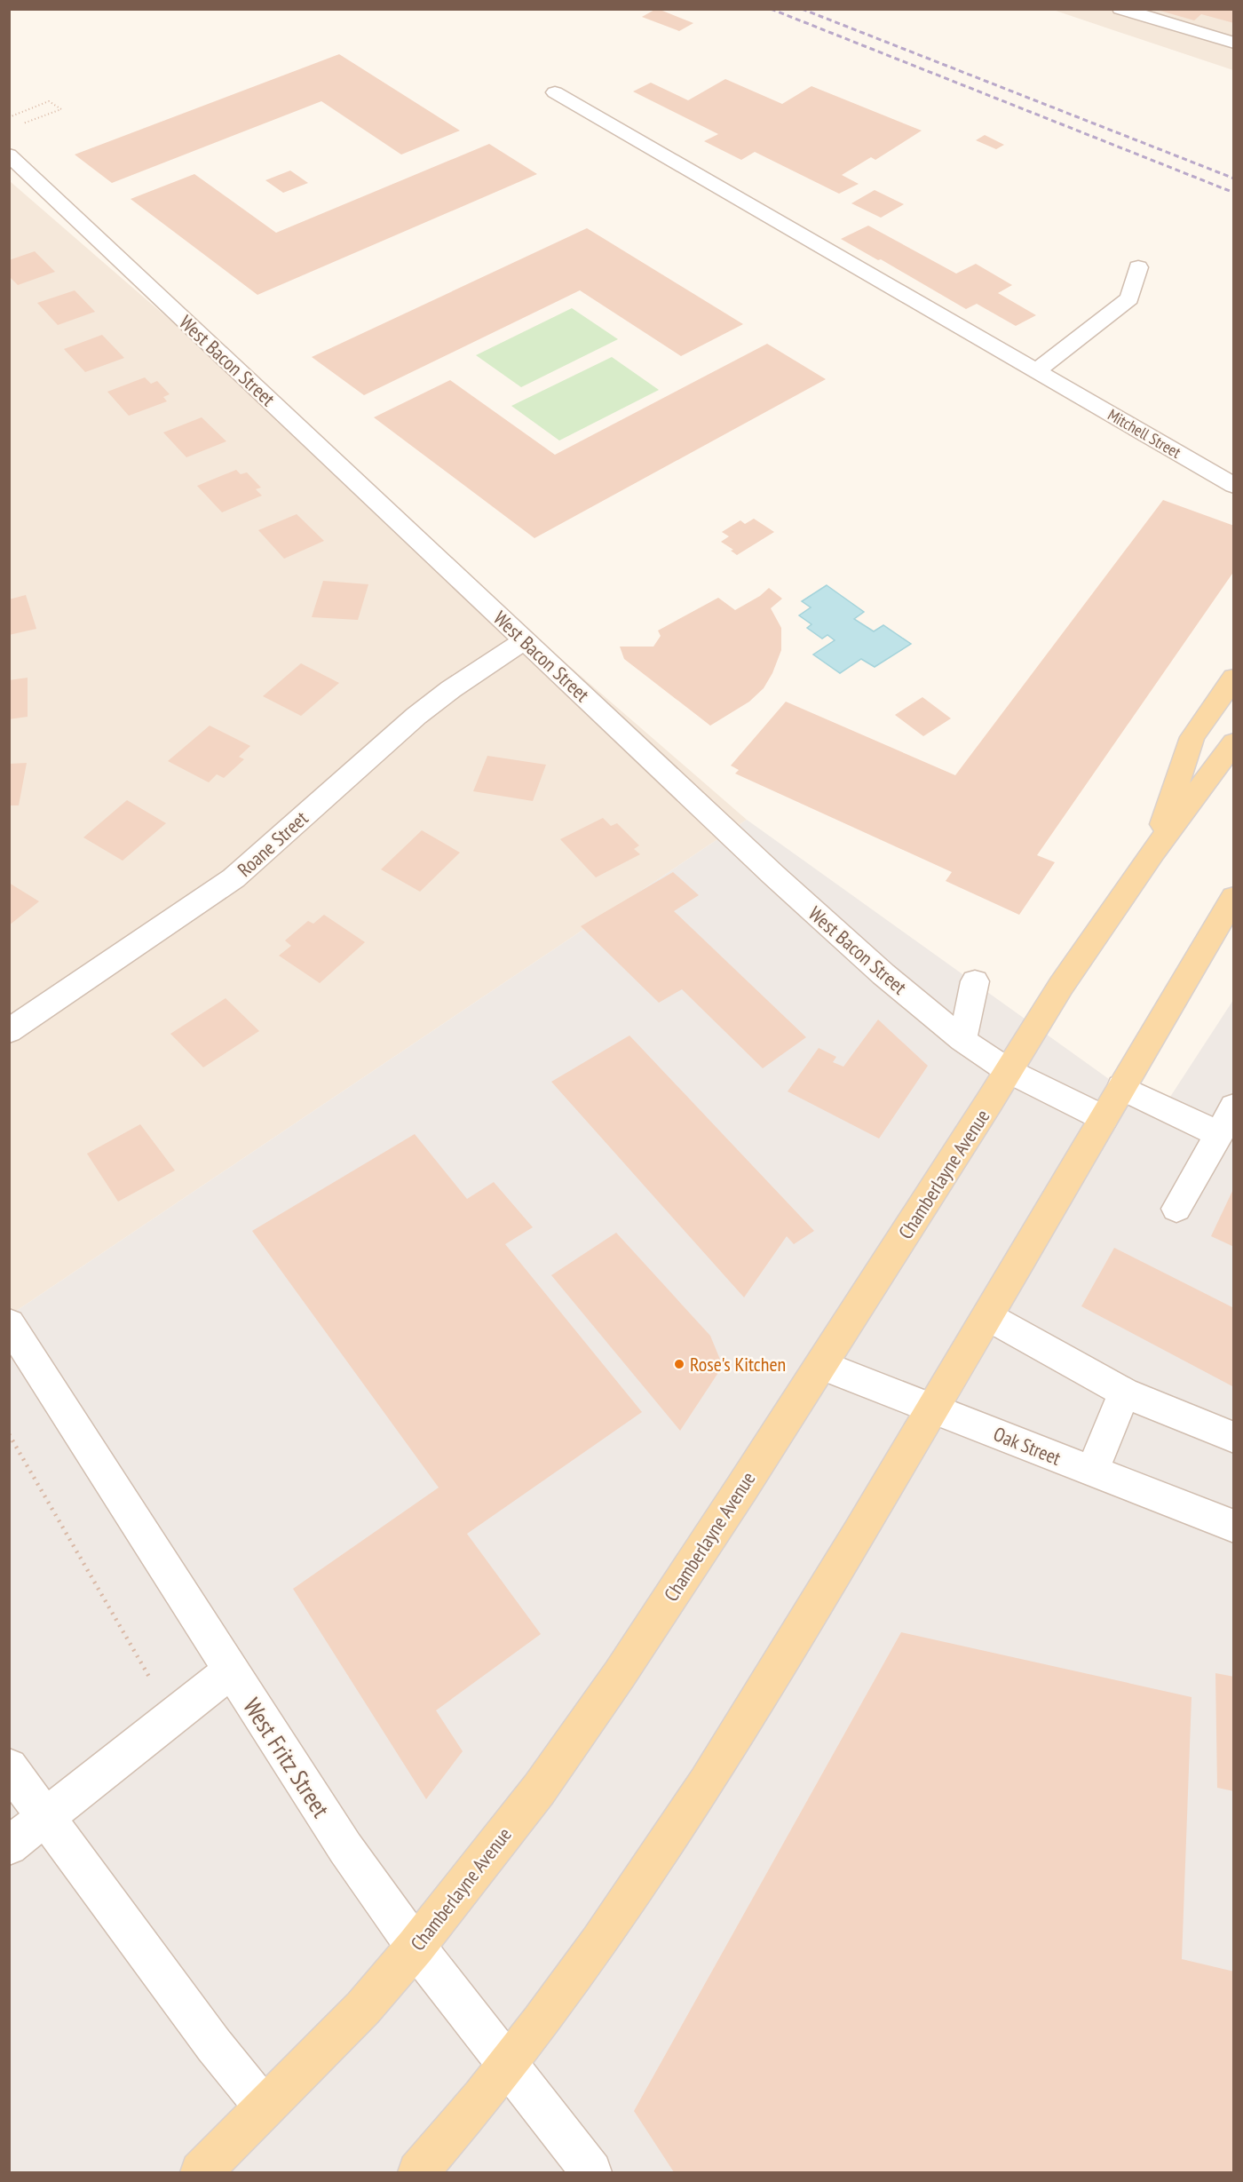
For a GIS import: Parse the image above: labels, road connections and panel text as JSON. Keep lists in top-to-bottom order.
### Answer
{
  "streets": {
    "main road": ["Chamberlayne Avenue"],
    "street": [
      "West Bacon Street",
      "Mitchell Street",
      "Roane Street",
      "Oak Street",
      "West Fritz Street"
    ]
  },
  "crossings": [
    ["West Bacon Street", "Roane Street"],
    ["West Bacon Street", "Chamberlayne Avenue"],
    ["Chamberlayne Avenue", "Oak Street"],
    ["Chamberlayne Avenue", "West Fritz Street"]
  ],
  "places": ["Rose's Kitchen"]
}
